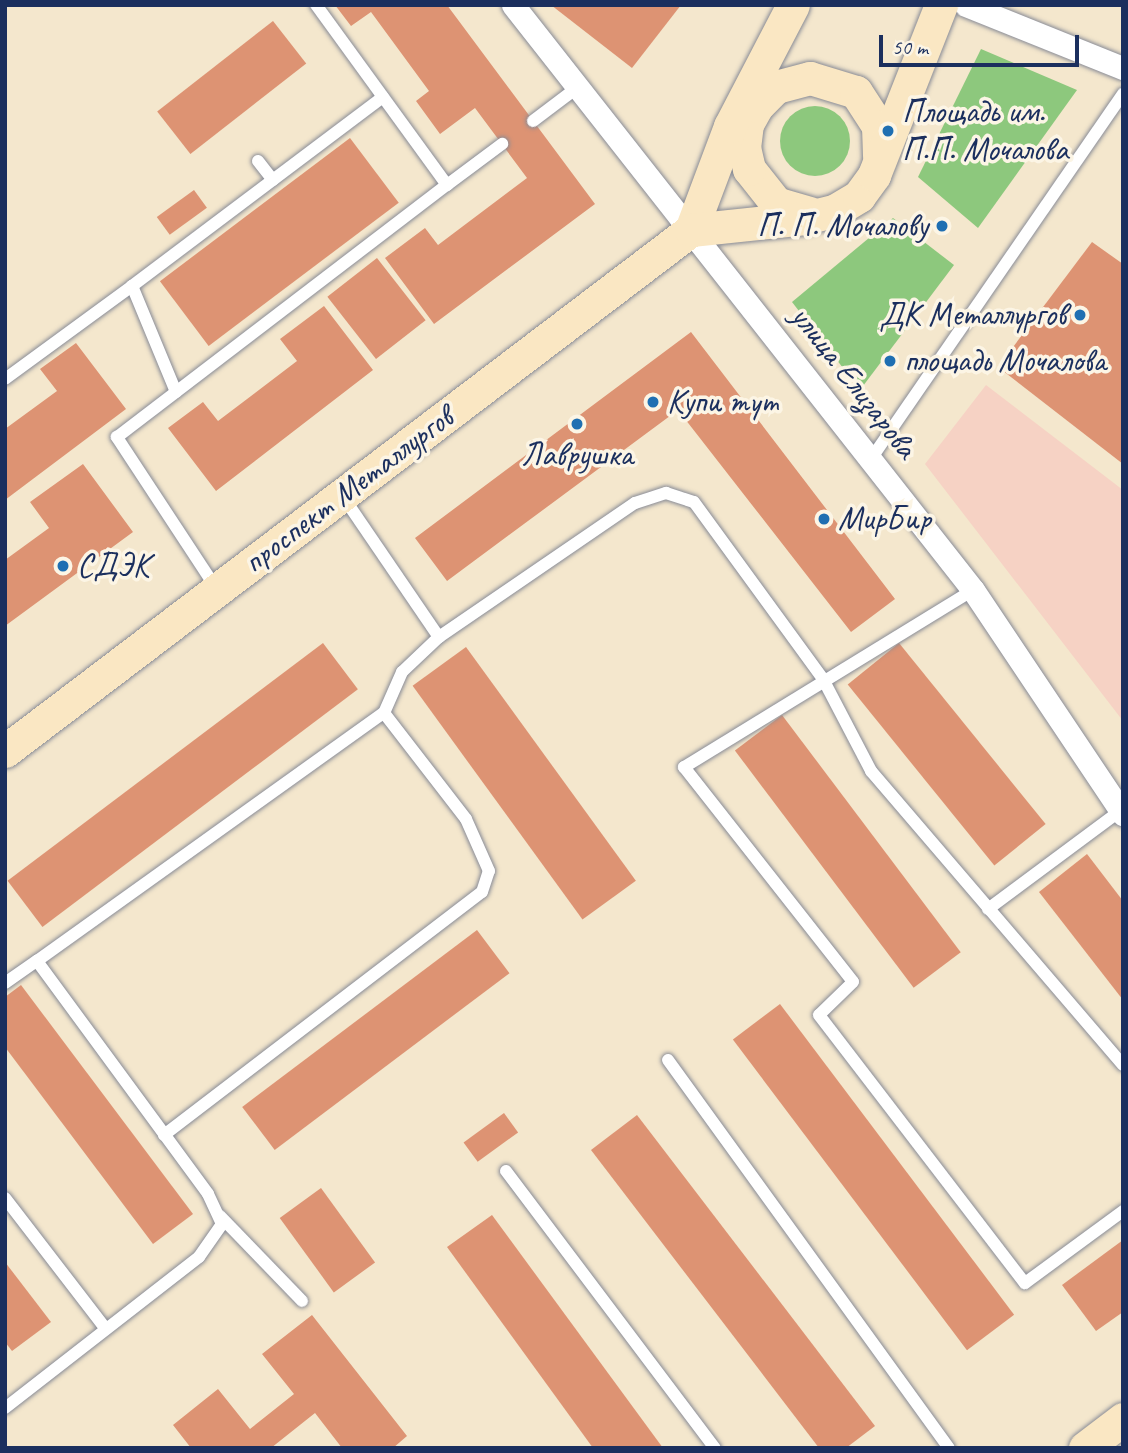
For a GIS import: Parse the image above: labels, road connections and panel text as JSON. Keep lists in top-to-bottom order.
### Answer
{
  "streets": {
    "street": ["улица Елизарова", "проспект Металлургов"]
  },
  "crossings": [
    ["улица Елизарова", "проспект Металлургов"]
  ],
  "places": [
    "Площадь им. П.П. Мочалова",
    "П. П. Мочалову",
    "ДК Металлургов",
    "площадь Мочалова",
    "Купи тут",
    "Лаврушка",
    "МирБир",
    "СДЭК"
  ],
  "scale_bar": "50 m"
}
